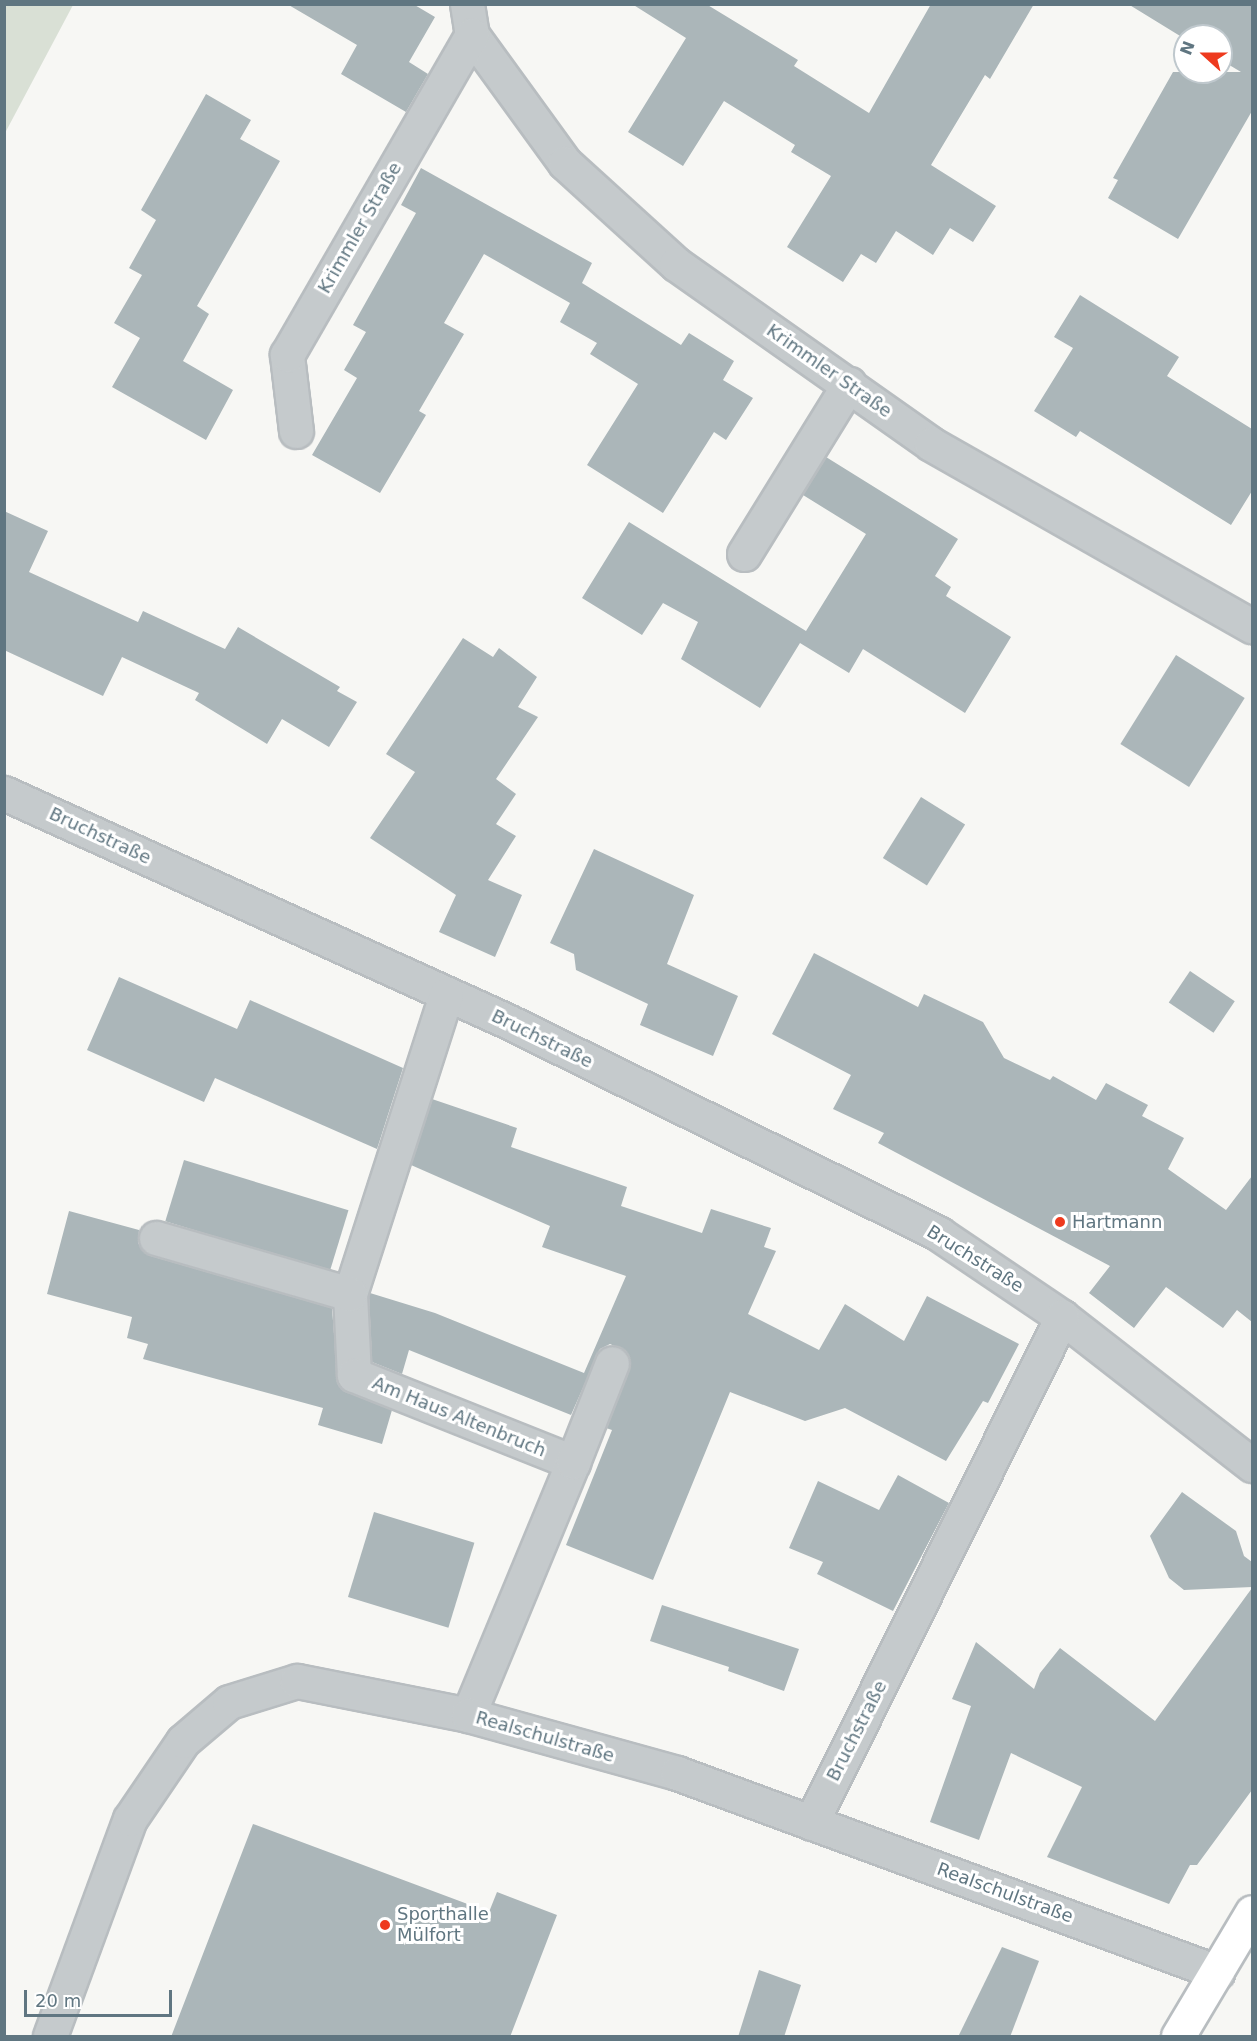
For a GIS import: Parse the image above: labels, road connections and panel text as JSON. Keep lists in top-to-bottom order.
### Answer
{
  "streets": {
    "street": [
      "Krimmler Straße",
      "Bruchstraße",
      "Am Haus Altenbruch",
      "Realschulstraße"
    ]
  },
  "crossings": [
    ["Bruchstraße", "Am Haus Altenbruch"],
    ["Bruchstraße", "Realschulstraße"]
  ],
  "places": ["Hartmann", "Sporthalle Mülfort"],
  "scale_bar": "20 m",
  "north": "left"
}
